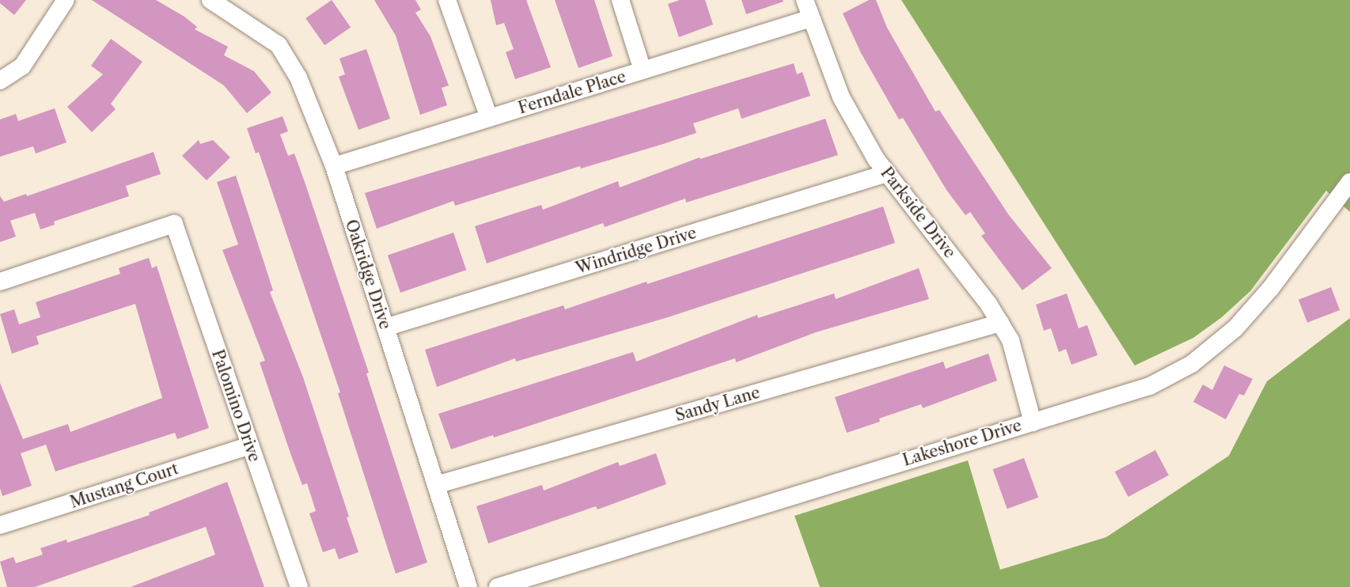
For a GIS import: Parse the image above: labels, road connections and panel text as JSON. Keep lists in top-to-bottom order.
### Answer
{
  "streets": {
    "street": [
      "Ferndale Place",
      "Parkside Drive",
      "Windridge Drive",
      "Oakridge Drive",
      "Sandy Lane",
      "Palomino Drive",
      "Lakeshore Drive",
      "Mustang Court"
    ]
  },
  "crossings": [
    ["Ferndale Place", "Parkside Drive"],
    ["Ferndale Place", "Oakridge Drive"],
    ["Parkside Drive", "Windridge Drive"],
    ["Parkside Drive", "Sandy Lane"],
    ["Parkside Drive", "Lakeshore Drive"],
    ["Windridge Drive", "Oakridge Drive"],
    ["Oakridge Drive", "Sandy Lane"],
    ["Palomino Drive", "Mustang Court"]
  ]
}
